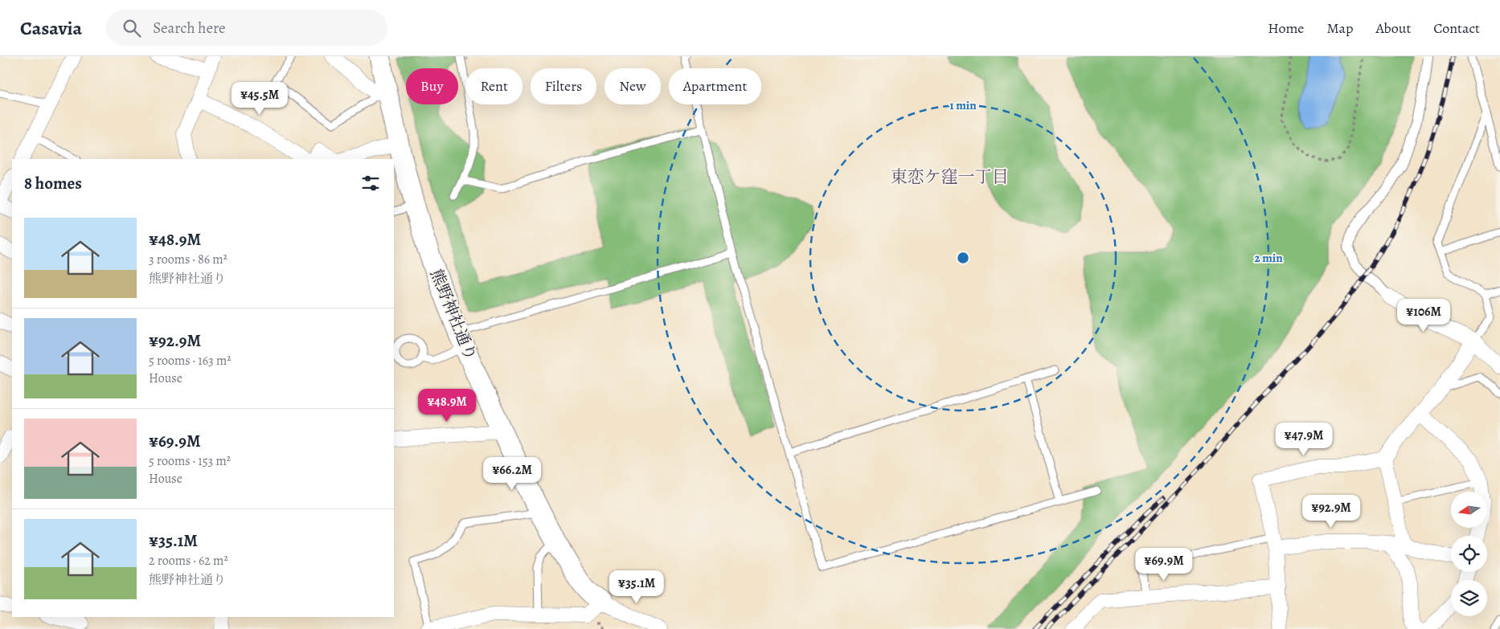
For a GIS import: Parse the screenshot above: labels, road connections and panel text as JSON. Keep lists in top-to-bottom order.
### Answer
{
  "streets": {
    "main road": ["熊野神社通り"]
  },
  "districts": ["東恋ケ窪一丁目"],
  "north": "left",
  "page": {
    "header": "Casavia",
    "search": "Search here",
    "nav": [
      "Home",
      "Map",
      "About",
      "Contact"
    ],
    "chip": [
      "Buy",
      "Rent",
      "Filters",
      "New",
      "Apartment"
    ],
    "price": [
      "¥45.5M",
      "¥106M",
      "¥48.9M",
      "¥47.9M",
      "¥66.2M",
      "¥92.9M",
      "¥69.9M",
      "¥35.1M"
    ],
    "heading": "8 homes",
    "list": [
      {
        "name": "¥48.9M",
        "note": "3 rooms · 86 m² · 熊野神社通り"
      },
      {
        "name": "¥92.9M",
        "note": "5 rooms · 163 m² · House"
      },
      {
        "name": "¥69.9M",
        "note": "5 rooms · 153 m² · House"
      },
      {
        "name": "¥35.1M",
        "note": "2 rooms · 62 m² · 熊野神社通り"
      }
    ]
  },
  "rings": ["1 min", "2 min"]
}
